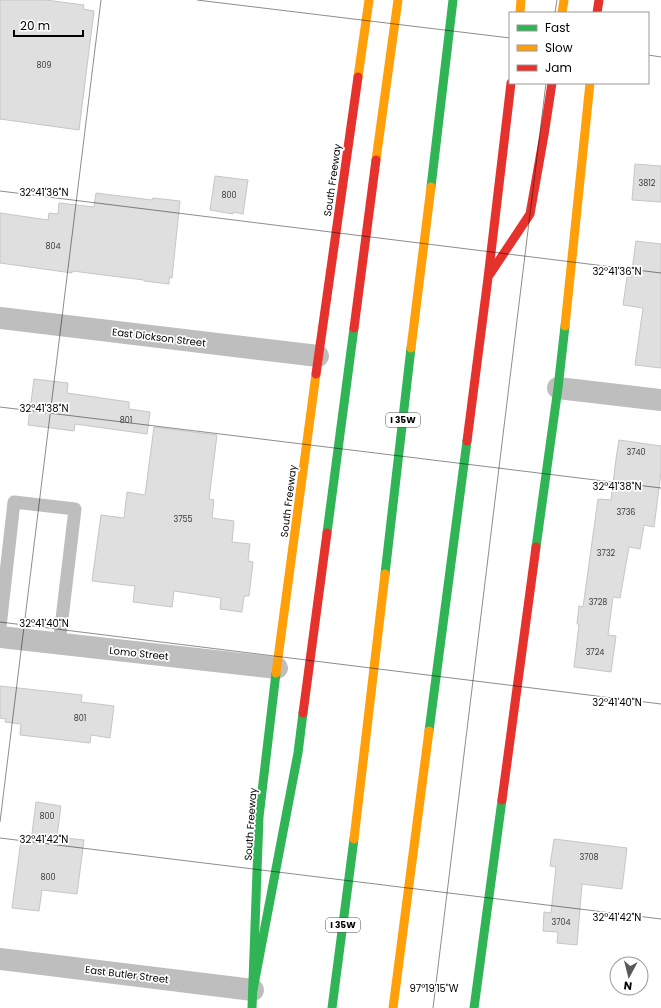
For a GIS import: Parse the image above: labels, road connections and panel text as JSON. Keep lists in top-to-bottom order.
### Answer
{
  "streets": {
    "main road": ["South Freeway", "I 35W"],
    "street": ["East Dickson Street", "Lomo Street", "East Butler Street"]
  },
  "crossings": [
    ["South Freeway", "East Dickson Street"],
    ["South Freeway", "Lomo Street"],
    ["South Freeway", "East Butler Street"]
  ],
  "house_numbers": [
    "809",
    "3812",
    "800",
    "804",
    "801",
    "3740",
    "3736",
    "3755",
    "3732",
    "3728",
    "3724",
    "801",
    "800",
    "3708",
    "800",
    "3704"
  ],
  "legend": ["Fast", "Slow", "Jam"],
  "scale_bar": "20 m",
  "north": "bottom",
  "coordinates": [
    "32°41'36\"N",
    "32°41'38\"N",
    "32°41'40\"N",
    "32°41'42\"N",
    "97°19'15\"W"
  ]
}
